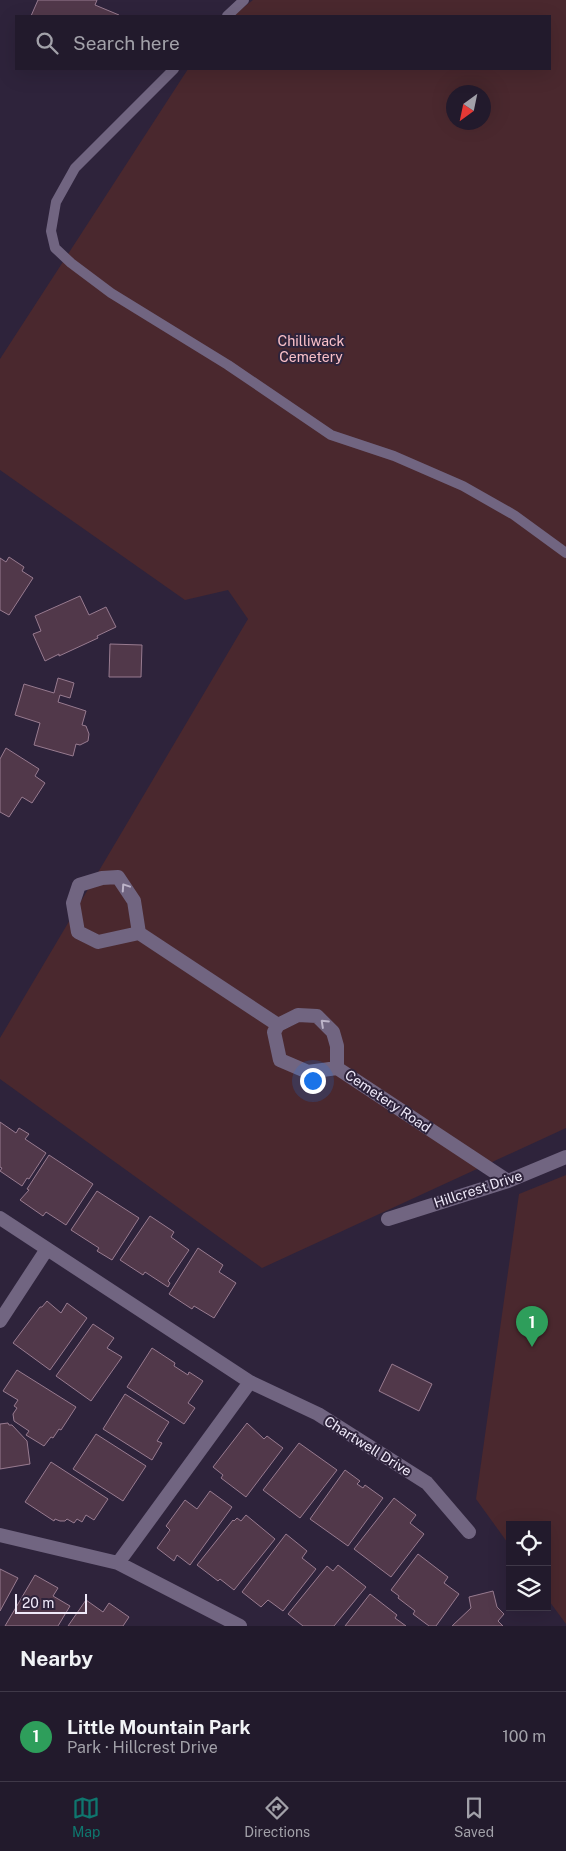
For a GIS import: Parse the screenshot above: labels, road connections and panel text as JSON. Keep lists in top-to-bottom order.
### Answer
{
  "streets": {
    "street": ["Cemetery Road", "Hillcrest Drive", "Chartwell Drive"]
  },
  "crossings": [
    ["Cemetery Road", "Hillcrest Drive"]
  ],
  "parks": ["Chilliwack Cemetery"],
  "scale_bar": "20 m",
  "north": "bottom left",
  "page": {
    "search": "Search here",
    "pins": "1",
    "scale": "20 m",
    "heading": "Nearby",
    "list": [
      {
        "mark": "1",
        "name": "Little Mountain Park",
        "note": "Park · Hillcrest Drive",
        "value": "100 m"
      }
    ],
    "nav": ["Map", "Directions", "Saved"]
  }
}
